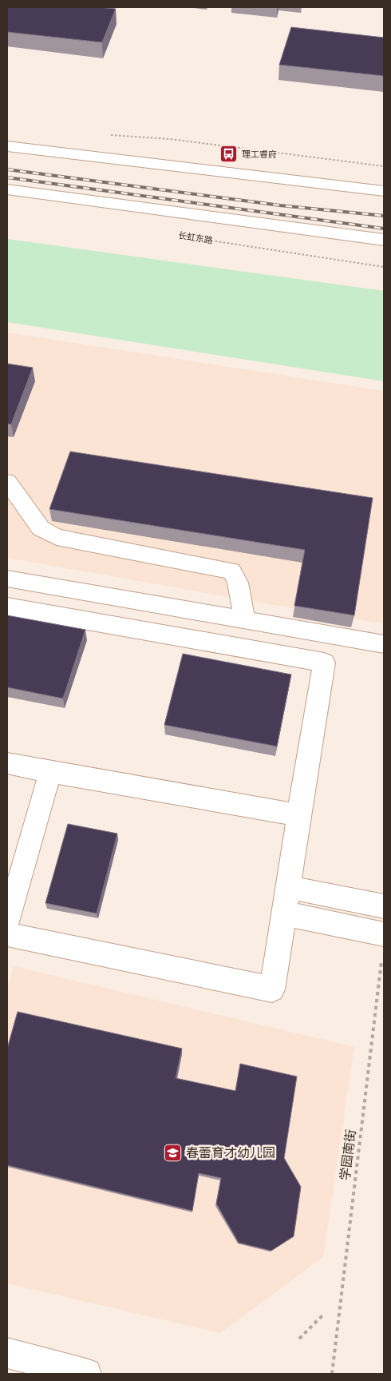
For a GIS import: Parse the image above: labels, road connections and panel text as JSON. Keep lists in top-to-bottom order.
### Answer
{
  "streets": {
    "path": ["长虹东路", "学园南街"]
  },
  "places": {
    "bus stop": ["理工睿府"],
    "school or university": ["春蕾育才幼儿园"]
  }
}
